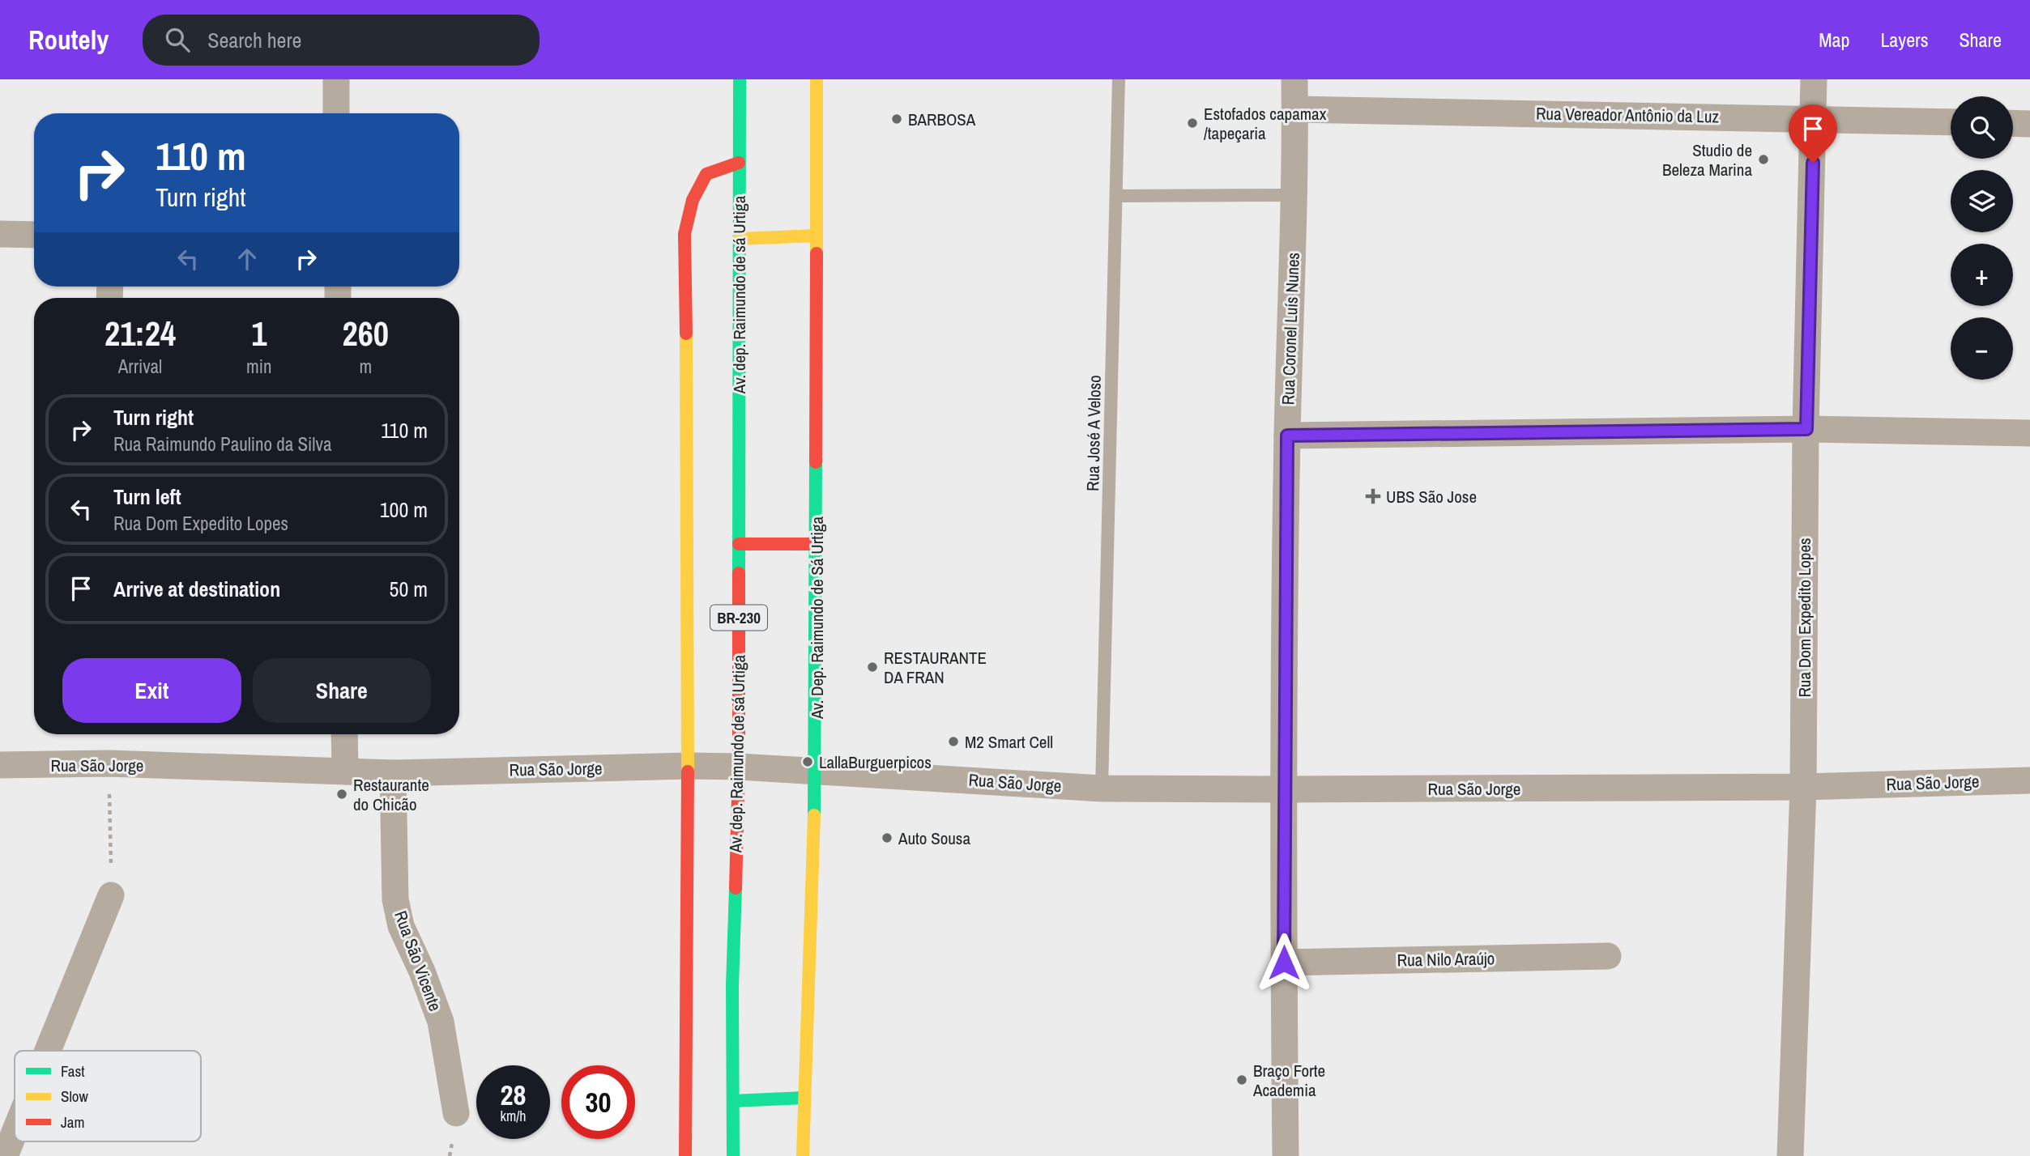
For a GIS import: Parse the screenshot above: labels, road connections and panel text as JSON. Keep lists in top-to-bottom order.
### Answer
{
  "streets": {
    "main road": ["Av. dep. Raimundo de sá Urtiga", "BR-230", "Av. Dep. Raimundo de Sá Urtiga"],
    "street": [
      "Rua Vereador Antônio da Luz",
      "Rua Coronel Luís Nunes",
      "Rua Dom Expedito Lopes",
      "Rua São Jorge",
      "Rua Nilo Araújo",
      "Rua São Vicente"
    ],
    "lane": ["Rua José A Veloso"]
  },
  "crossings": [
    ["Rua Vereador Antônio da Luz", "Rua Coronel Luís Nunes"],
    ["Rua Vereador Antônio da Luz", "Rua Dom Expedito Lopes"],
    ["Av. dep. Raimundo de sá Urtiga", "Rua São Jorge"],
    ["Rua Coronel Luís Nunes", "Rua São Jorge"],
    ["Rua Coronel Luís Nunes", "Rua Nilo Araújo"],
    ["Rua José A Veloso", "Rua São Jorge"],
    ["Av. Dep. Raimundo de Sá Urtiga", "Rua São Jorge"],
    ["Rua Dom Expedito Lopes", "Rua São Jorge"],
    ["Rua São Jorge", "Rua São Vicente"]
  ],
  "places": {
    "other": [
      "BARBOSA",
      "Estofados capamax /tapeçaria",
      "Studio de Beleza Marina",
      "RESTAURANTE DA FRAN",
      "M2 Smart Cell",
      "LallaBurguerpicos",
      "Restaurante do Chicão",
      "Auto Sousa",
      "Braço Forte Academia"
    ],
    "health": ["UBS São Jose"]
  },
  "legend": ["Fast", "Slow", "Jam"],
  "page": {
    "header": "Routely",
    "search": "Search here",
    "nav": ["Map", "Layers", "Share"],
    "map_buttons": ["+", "−"],
    "turn": ["110 m", "Turn right"],
    "eta": [
      "21:24",
      "Arrival",
      "1",
      "min",
      "260",
      "m"
    ],
    "list": [
      {
        "name": "Turn right",
        "note": "Rua Raimundo Paulino da Silva",
        "value": "110 m"
      },
      {
        "name": "Turn left",
        "note": "Rua Dom Expedito Lopes",
        "value": "100 m"
      },
      {
        "name": "Arrive at destination",
        "value": "50 m"
      }
    ],
    "buttons": ["Exit", "Share"],
    "speed": "28 km/h",
    "limit": "30"
  }
}
